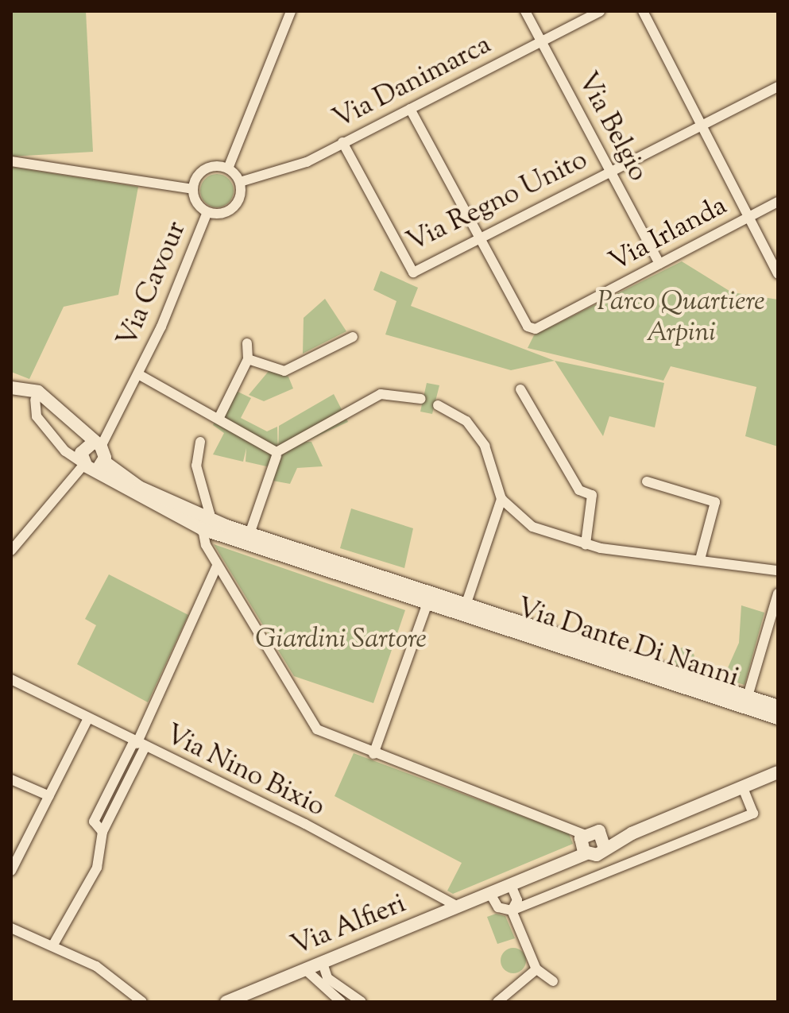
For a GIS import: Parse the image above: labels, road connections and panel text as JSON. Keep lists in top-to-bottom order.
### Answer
{
  "streets": {
    "street": [
      "Via Danimarca",
      "Via Belgio",
      "Via Regno Unito",
      "Via Irlanda",
      "Via Cavour",
      "Via Dante Di Nanni",
      "Via Nino Bixio",
      "Via Alfieri"
    ]
  },
  "crossings": [
    ["Via Danimarca", "Via Belgio"],
    ["Via Danimarca", "Via Regno Unito"],
    ["Via Danimarca", "Via Irlanda"],
    ["Via Danimarca", "Via Cavour"],
    ["Via Belgio", "Via Regno Unito"],
    ["Via Belgio", "Via Irlanda"],
    ["Via Regno Unito", "Via Irlanda"],
    ["Via Nino Bixio", "Via Alfieri"]
  ],
  "parks": ["Parco Quartiere Arpini", "Giardini Sartore"]
}
